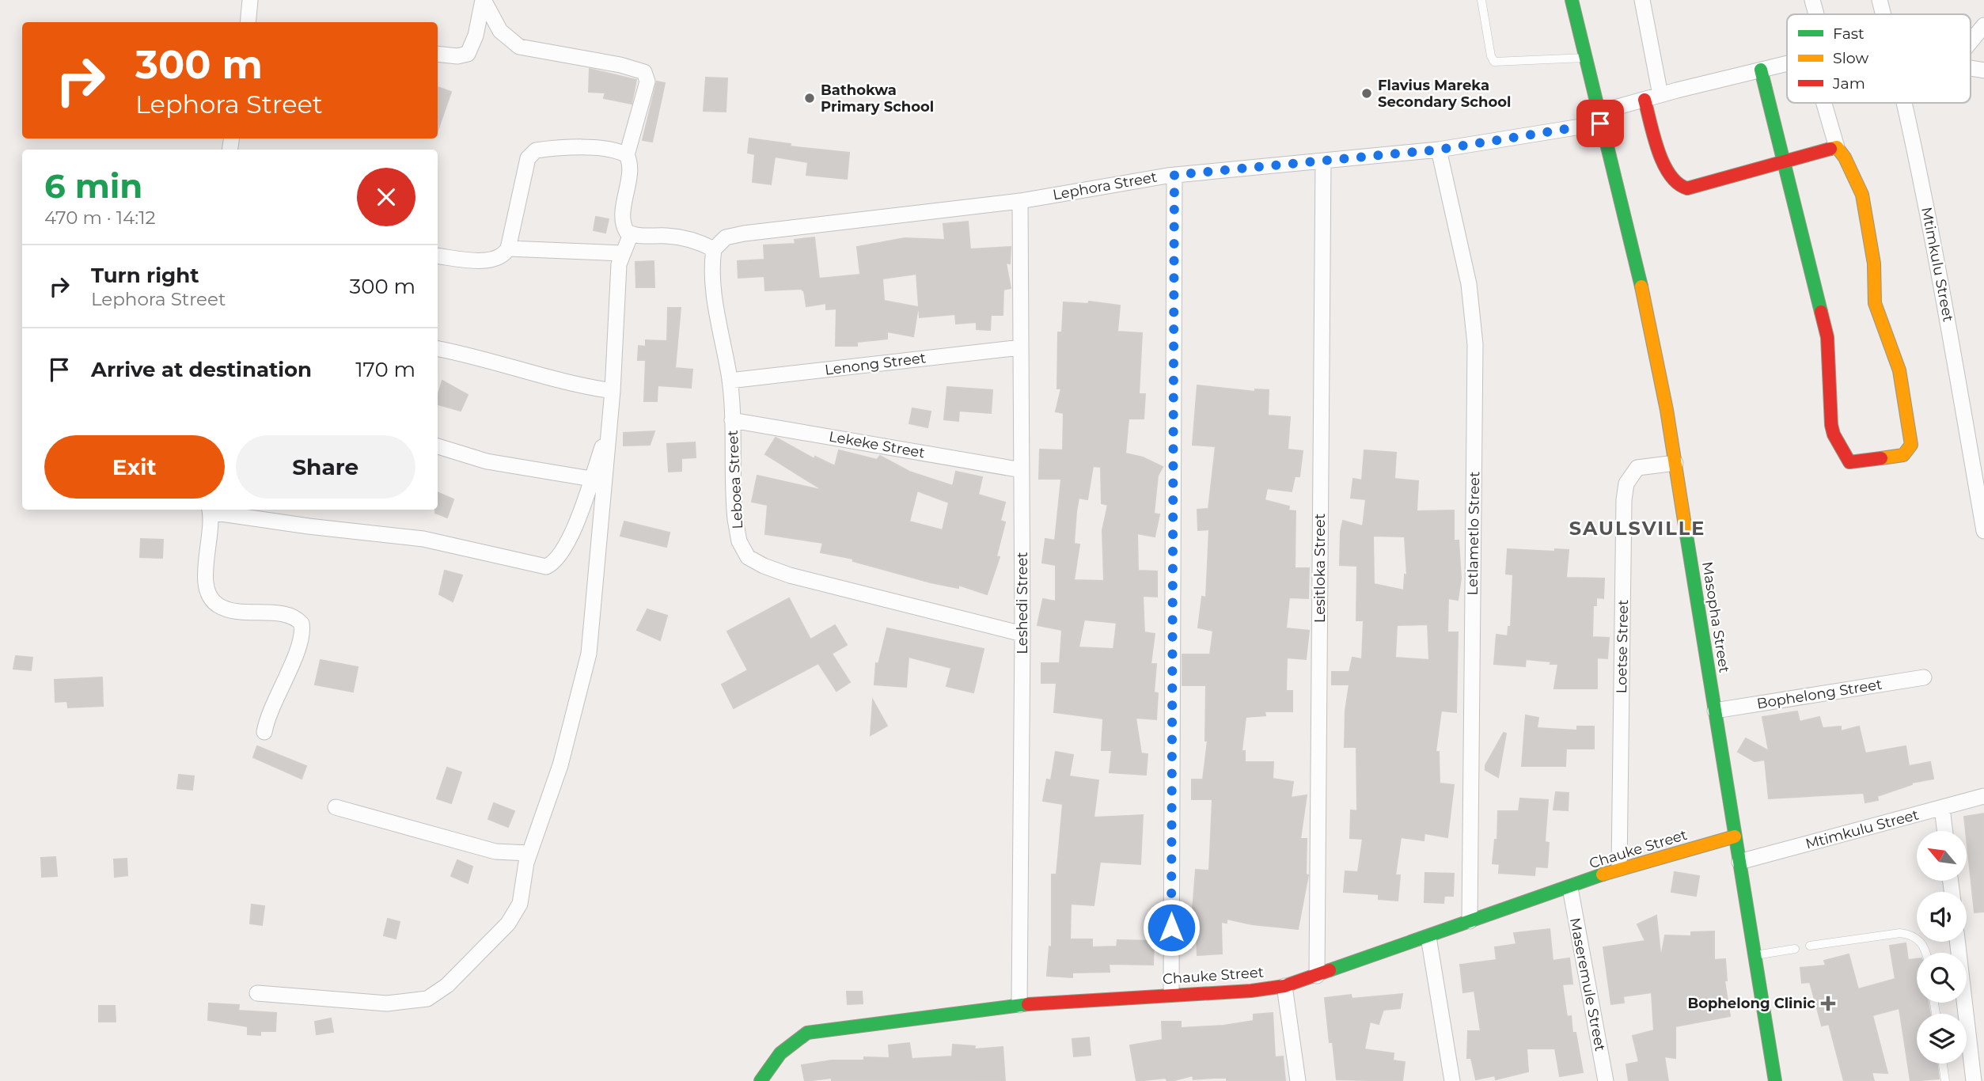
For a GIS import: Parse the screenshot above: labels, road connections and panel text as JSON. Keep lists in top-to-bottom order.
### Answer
{
  "streets": {
    "street": [
      "Lephora Street",
      "Mtimkulu Street",
      "Lenong Street",
      "Lekeke Street",
      "Leboea Street",
      "Letlametlo Street",
      "Lesitloka Street",
      "Leshedi Street",
      "Masopha Street",
      "Loetse Street",
      "Bophelong Street",
      "Chauke Street",
      "Maseremule Street"
    ]
  },
  "crossings": [
    ["Lephora Street", "Leboea Street"],
    ["Lephora Street", "Letlametlo Street"],
    ["Lephora Street", "Lesitloka Street"],
    ["Lephora Street", "Leshedi Street"],
    ["Lephora Street", "Masopha Street"],
    ["Mtimkulu Street", "Masopha Street"],
    ["Lenong Street", "Leboea Street"],
    ["Lenong Street", "Leshedi Street"],
    ["Lekeke Street", "Leboea Street"],
    ["Lekeke Street", "Leshedi Street"],
    ["Leboea Street", "Leshedi Street"],
    ["Letlametlo Street", "Chauke Street"],
    ["Lesitloka Street", "Chauke Street"],
    ["Leshedi Street", "Chauke Street"],
    ["Masopha Street", "Loetse Street"],
    ["Masopha Street", "Bophelong Street"],
    ["Masopha Street", "Chauke Street"],
    ["Loetse Street", "Chauke Street"],
    ["Chauke Street", "Maseremule Street"]
  ],
  "districts": ["SAULSVILLE"],
  "places": {
    "other": ["Flavius Mareka Secondary School", "Bathokwa Primary School"],
    "health": ["Bophelong Clinic"]
  },
  "legend": ["Fast", "Slow", "Jam"],
  "north": "top left",
  "page": {
    "turn": ["300 m", "Lephora Street"],
    "heading": ["6 min", "470 m · 14:12"],
    "list": [
      {
        "name": "Turn right",
        "note": "Lephora Street",
        "value": "300 m"
      },
      {
        "name": "Arrive at destination",
        "value": "170 m"
      }
    ],
    "buttons": ["Exit", "Share"]
  }
}
